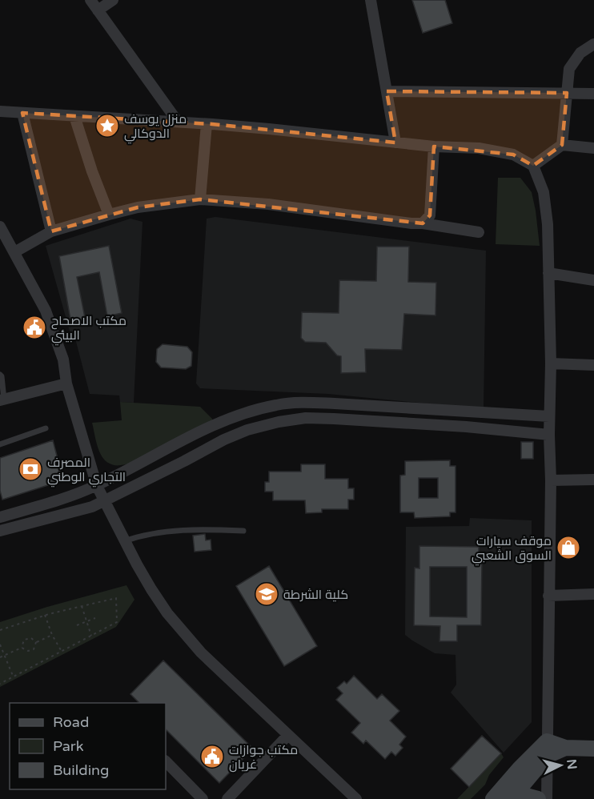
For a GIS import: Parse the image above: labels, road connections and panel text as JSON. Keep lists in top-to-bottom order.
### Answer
{
  "places": {
    "place": ["منزل يوسف الدوكالي"],
    "public building": ["مكتب الاصحاح البيئي", "مكتب جوازات غريان"],
    "bank": ["المصرف التجاري الوطني"],
    "shop": ["موقف سيارات السوق الشعبي"],
    "school or university": ["كلية الشرطة"]
  },
  "legend": ["Road", "Park", "Building"],
  "north": "right"
}
